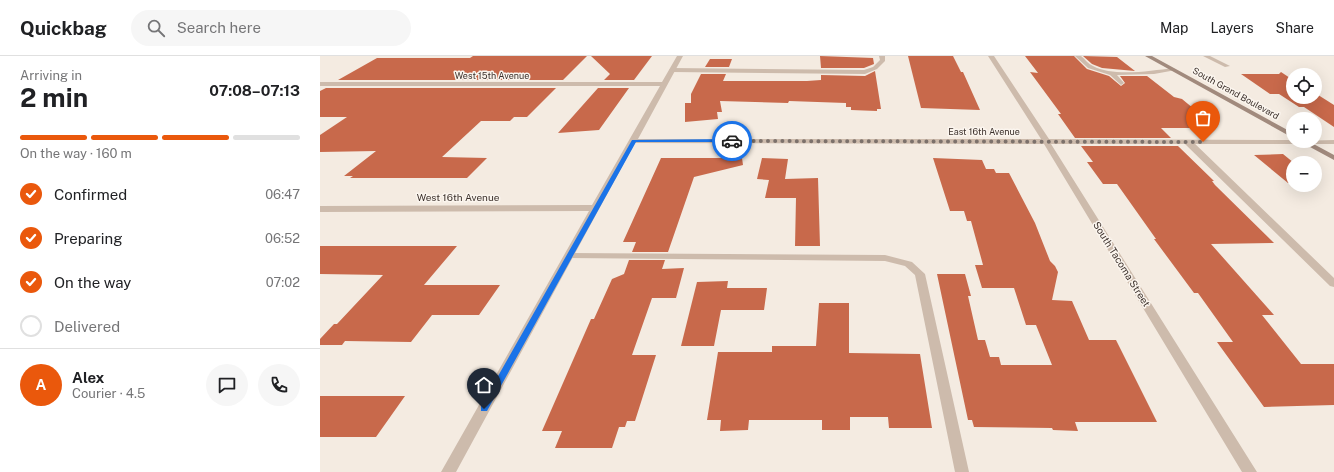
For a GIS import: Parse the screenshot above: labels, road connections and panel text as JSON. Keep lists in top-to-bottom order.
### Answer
{
  "streets": {
    "main road": ["South Grand Boulevard"],
    "street": [
      "West 15th Avenue",
      "East 16th Avenue",
      "West 16th Avenue",
      "South Tacoma Street"
    ]
  },
  "crossings": [
    ["East 16th Avenue", "South Tacoma Street"]
  ],
  "page": {
    "header": "Quickbag",
    "search": "Search here",
    "nav": ["Map", "Layers", "Share"],
    "heading": ["2 min", "Arriving in", "07:08–07:13"],
    "panel": ["Alex", "Courier · 4.5"],
    "map_buttons": ["+", "−"],
    "bar": "On the way · 160 m",
    "list": [
      ["Confirmed", "06:47"],
      ["Preparing", "06:52"],
      ["On the way", "07:02"],
      "Delivered"
    ],
    "round": "A"
  }
}
